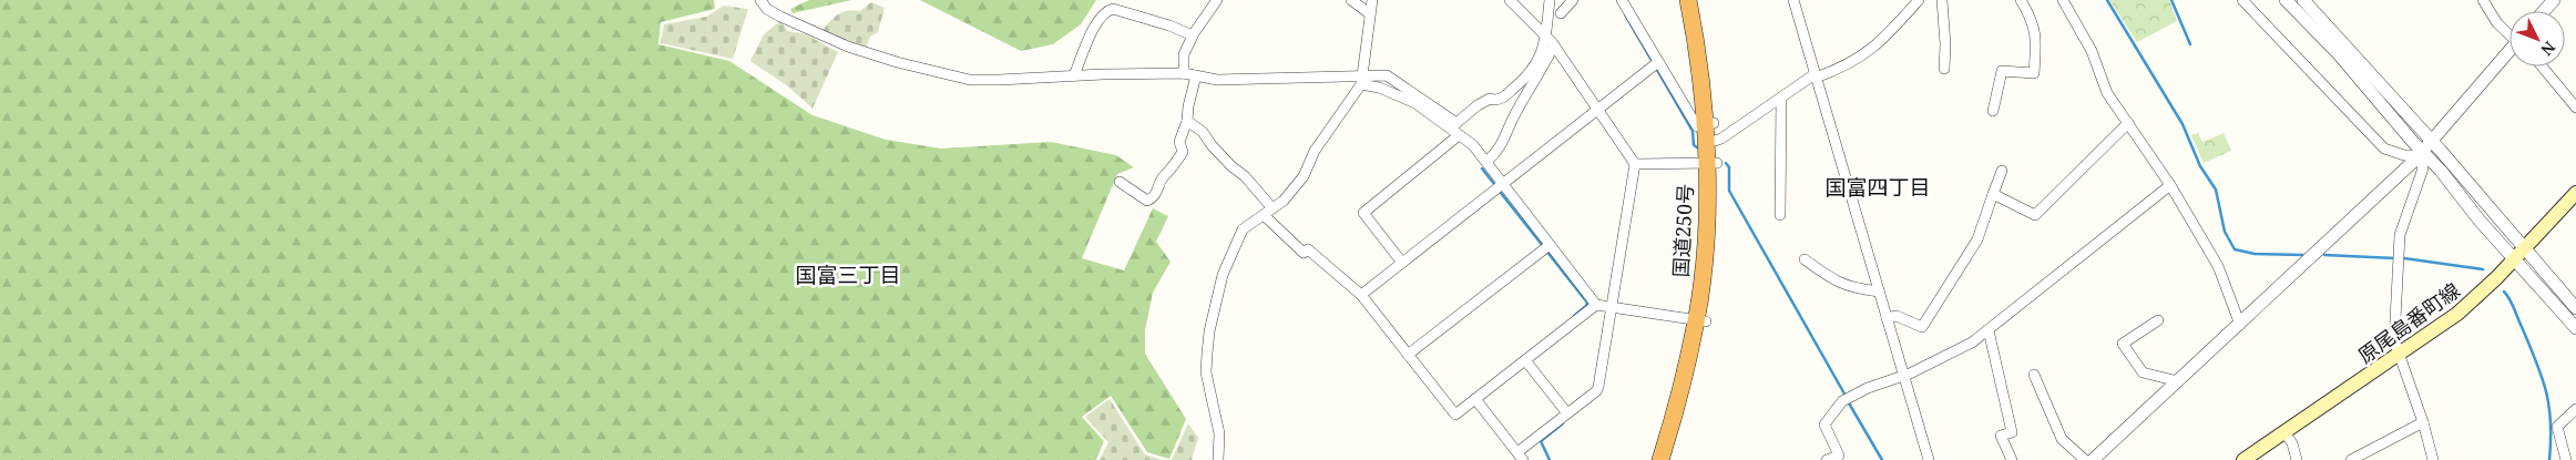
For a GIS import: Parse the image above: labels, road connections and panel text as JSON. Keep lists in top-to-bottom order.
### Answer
{
  "streets": {
    "highway": ["国道250号"],
    "main road": ["原尾島番町線"]
  },
  "districts": ["国富四丁目", "国富三丁目"],
  "north": "bottom right"
}
